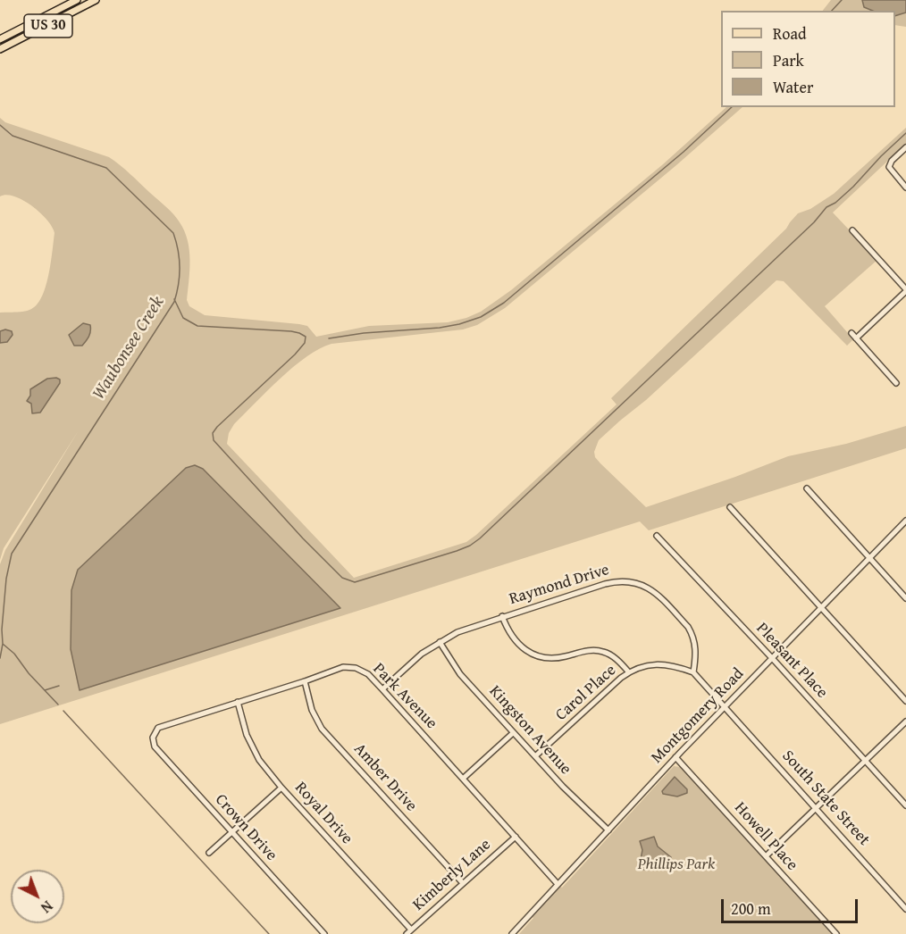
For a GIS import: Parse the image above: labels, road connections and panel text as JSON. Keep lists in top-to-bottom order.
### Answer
{
  "streets": {
    "main road": ["US 30"],
    "street": [
      "Raymond Drive",
      "Pleasant Place",
      "Carol Place",
      "Park Avenue",
      "Montgomery Road",
      "Kingston Avenue",
      "Amber Drive",
      "South State Street",
      "Royal Drive",
      "Crown Drive",
      "Howell Place",
      "Kimberly Lane"
    ]
  },
  "crossings": [
    ["Raymond Drive", "Carol Place"],
    ["Raymond Drive", "Park Avenue"],
    ["Raymond Drive", "Kingston Avenue"],
    ["Pleasant Place", "Montgomery Road"],
    ["Carol Place", "Kingston Avenue"],
    ["Park Avenue", "Montgomery Road"],
    ["Park Avenue", "Amber Drive"],
    ["Park Avenue", "Royal Drive"],
    ["Park Avenue", "Crown Drive"],
    ["Park Avenue", "Kimberly Lane"],
    ["Montgomery Road", "Kingston Avenue"],
    ["Montgomery Road", "South State Street"],
    ["Montgomery Road", "Howell Place"],
    ["Amber Drive", "Kimberly Lane"],
    ["Royal Drive", "Kimberly Lane"]
  ],
  "water": ["Waubonsee Creek"],
  "parks": ["Phillips Park"],
  "legend": ["Road", "Park", "Water"],
  "scale_bar": "200 m",
  "north": "bottom right"
}
